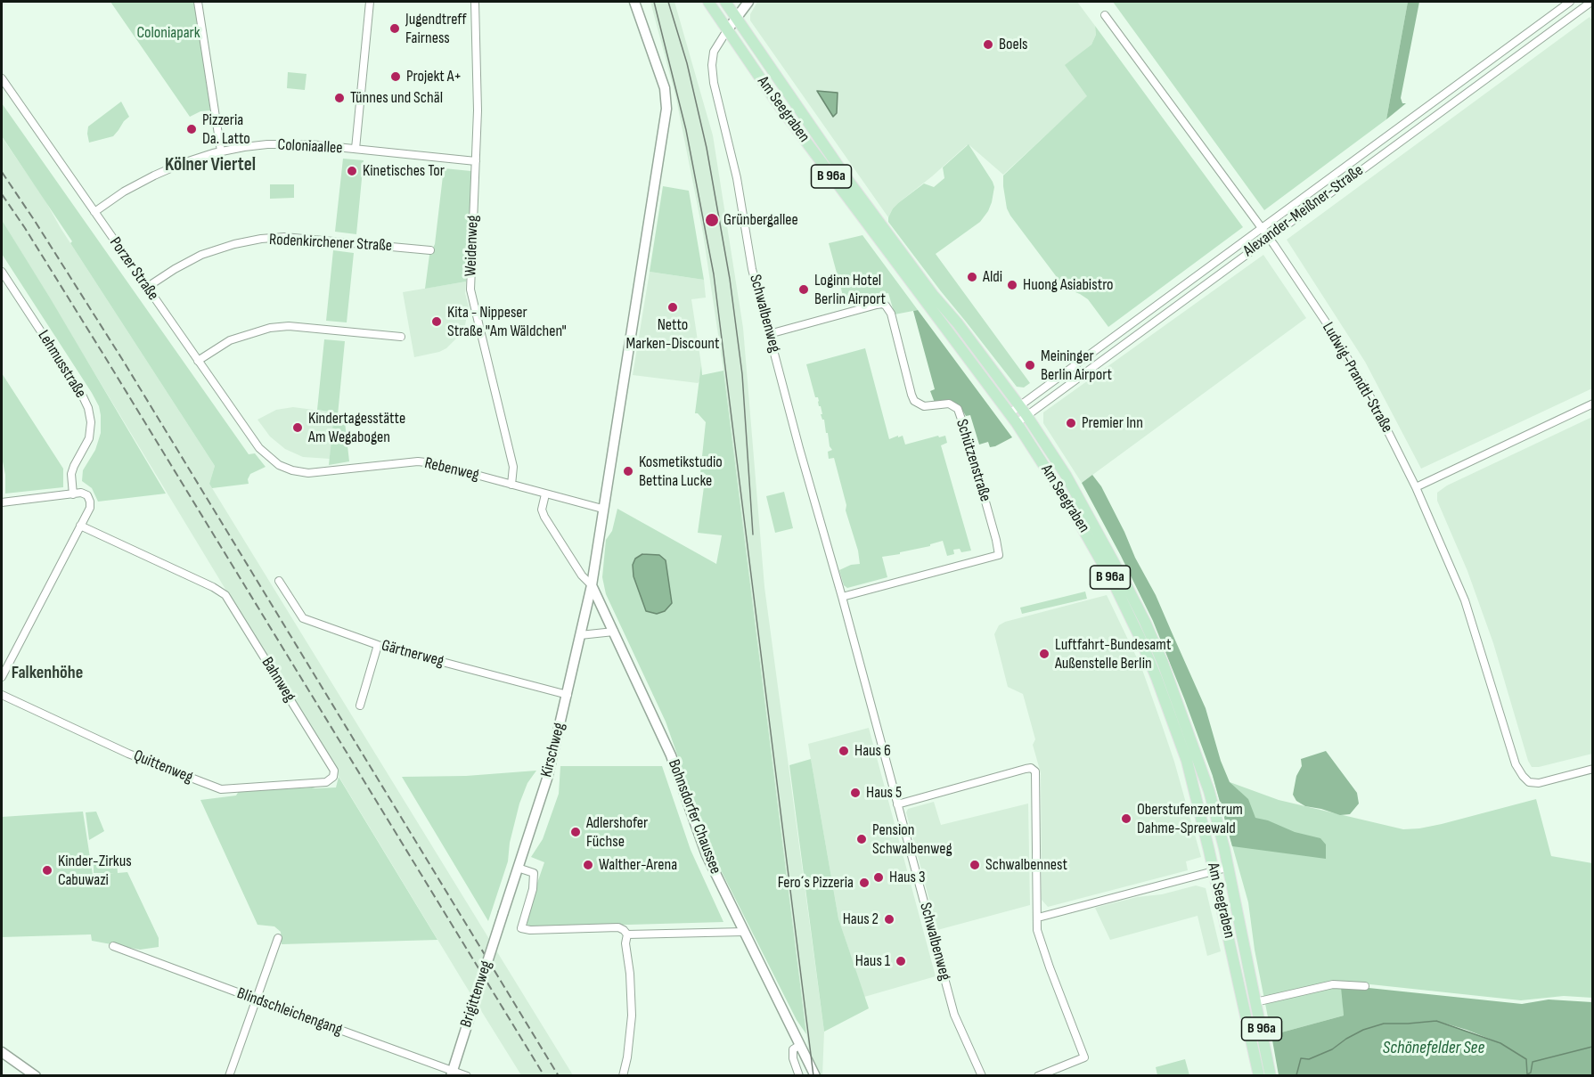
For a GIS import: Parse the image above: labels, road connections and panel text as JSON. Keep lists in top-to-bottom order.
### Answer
{
  "streets": {
    "main road": ["Am Seegraben", "B 96a"],
    "street": [
      "Coloniaallee",
      "Alexander-Meißner-Straße",
      "Rodenkirchener Straße",
      "Weidenweg",
      "Porzer Straße",
      "Schwalbenweg",
      "Lehmusstraße",
      "Ludwig-Prandtl-Straße",
      "Schützenstraße",
      "Rebenweg",
      "Gärtnerweg",
      "Bahnweg",
      "Kirschweg",
      "Quittenweg",
      "Bohnsdorfer Chaussee",
      "Brigittenweg",
      "Blindschleichengang"
    ]
  },
  "crossings": [
    ["Am Seegraben", "Alexander-Meißner-Straße"],
    ["Am Seegraben", "Schwalbenweg"],
    ["Coloniaallee", "Weidenweg"],
    ["Coloniaallee", "Porzer Straße"],
    ["Alexander-Meißner-Straße", "Ludwig-Prandtl-Straße"],
    ["Rodenkirchener Straße", "Porzer Straße"],
    ["Weidenweg", "Rebenweg"],
    ["Porzer Straße", "Rebenweg"],
    ["Schwalbenweg", "Schützenstraße"],
    ["Lehmusstraße", "Bahnweg"],
    ["Rebenweg", "Kirschweg"],
    ["Gärtnerweg", "Kirschweg"],
    ["Bahnweg", "Quittenweg"],
    ["Kirschweg", "Bohnsdorfer Chaussee"],
    ["Kirschweg", "Brigittenweg"],
    ["Brigittenweg", "Blindschleichengang"]
  ],
  "districts": ["Kölner Viertel", "Falkenhöhe"],
  "water": ["Schönefelder See"],
  "parks": ["Coloniapark"],
  "places": [
    "Jugendtreff Fairness",
    "Boels",
    "Projekt A+",
    "Tünnes und Schäl",
    "Pizzeria Da. Latto",
    "Kinetisches Tor",
    "Grünbergallee",
    "Aldi",
    "Huong Asiabistro",
    "Loginn Hotel Berlin Airport",
    "Netto Marken-Discount",
    "Kita - Nippeser Straße \"Am Wäldchen\"",
    "Meininger Berlin Airport",
    "Premier Inn",
    "Kindertagesstätte Am Wegabogen",
    "Kosmetikstudio Bettina Lucke",
    "Luftfahrt-Bundesamt Außenstelle Berlin",
    "Haus 6",
    "Haus 5",
    "Oberstufenzentrum Dahme-Spreewald",
    "Adlershofer Füchse",
    "Pension Schwalbenweg",
    "Walther-Arena",
    "Schwalbennest",
    "Kinder-Zirkus Cabuwazi",
    "Haus 3",
    "Fero´s Pizzeria",
    "Haus 2",
    "Haus 1"
  ]
}
